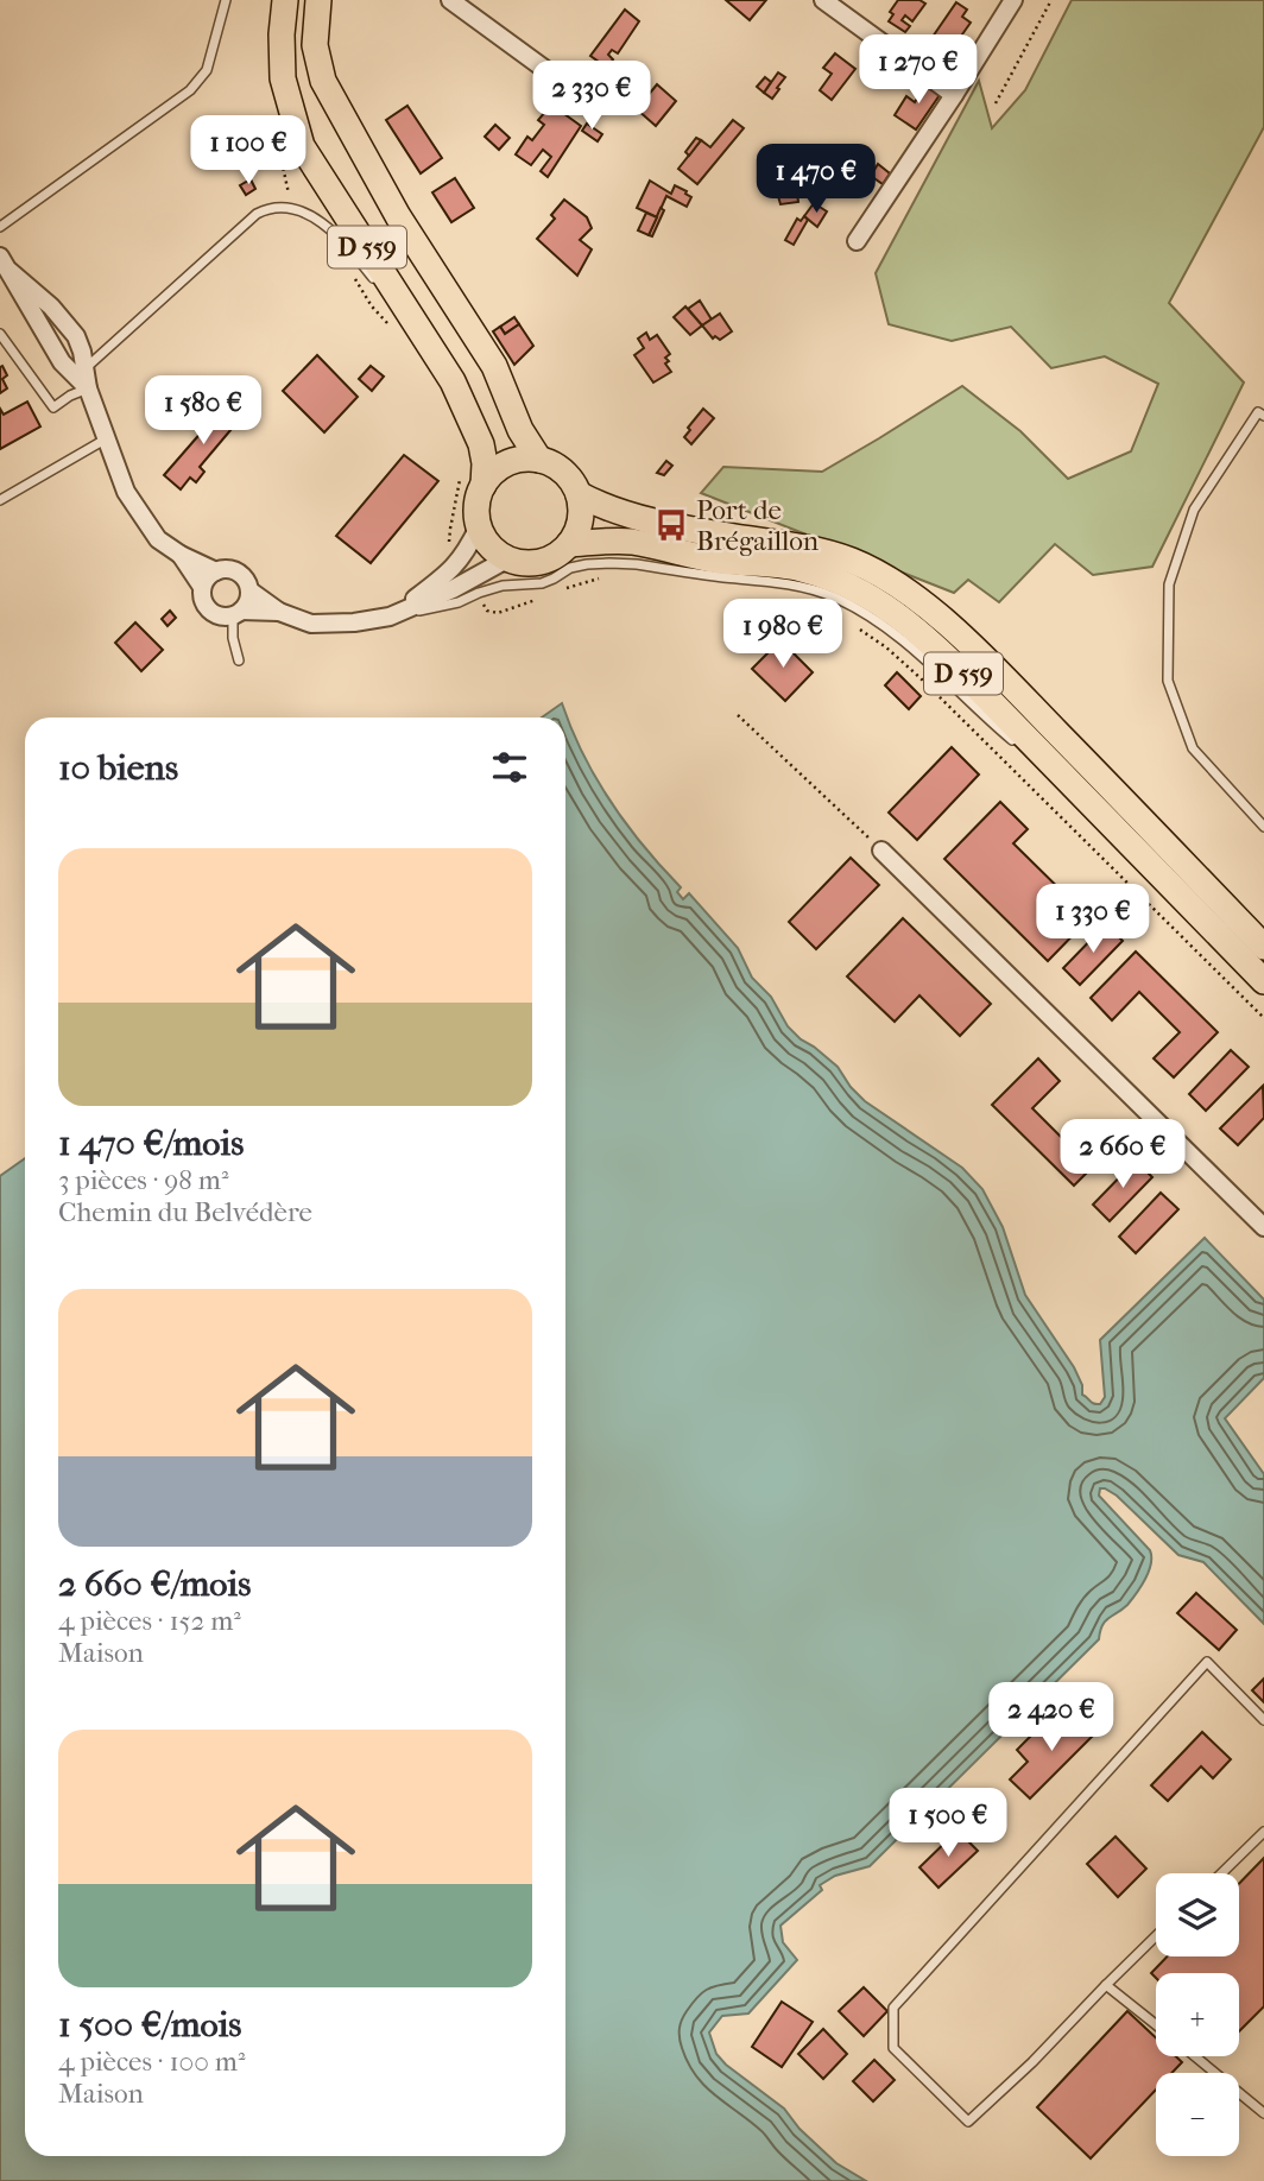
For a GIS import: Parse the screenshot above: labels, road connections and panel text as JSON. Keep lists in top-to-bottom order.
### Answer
{
  "streets": {
    "main road": ["D 559"]
  },
  "places": {
    "bus stop": ["Port de Brégaillon"]
  },
  "page": {
    "price": [
      "1 270 €",
      "2 330 €",
      "1 100 €",
      "1 470 €",
      "1 580 €",
      "1 980 €",
      "1 330 €",
      "2 660 €",
      "2 420 €",
      "1 500 €"
    ],
    "heading": "10 biens",
    "list": [
      {
        "name": "1 470 €/mois",
        "note": "3 pièces · 98 m² · Chemin du Belvédère"
      },
      {
        "name": "2 660 €/mois",
        "note": "4 pièces · 152 m² · Maison"
      },
      {
        "name": "1 500 €/mois",
        "note": "4 pièces · 100 m² · Maison"
      }
    ],
    "map_buttons": ["+", "−"]
  }
}
